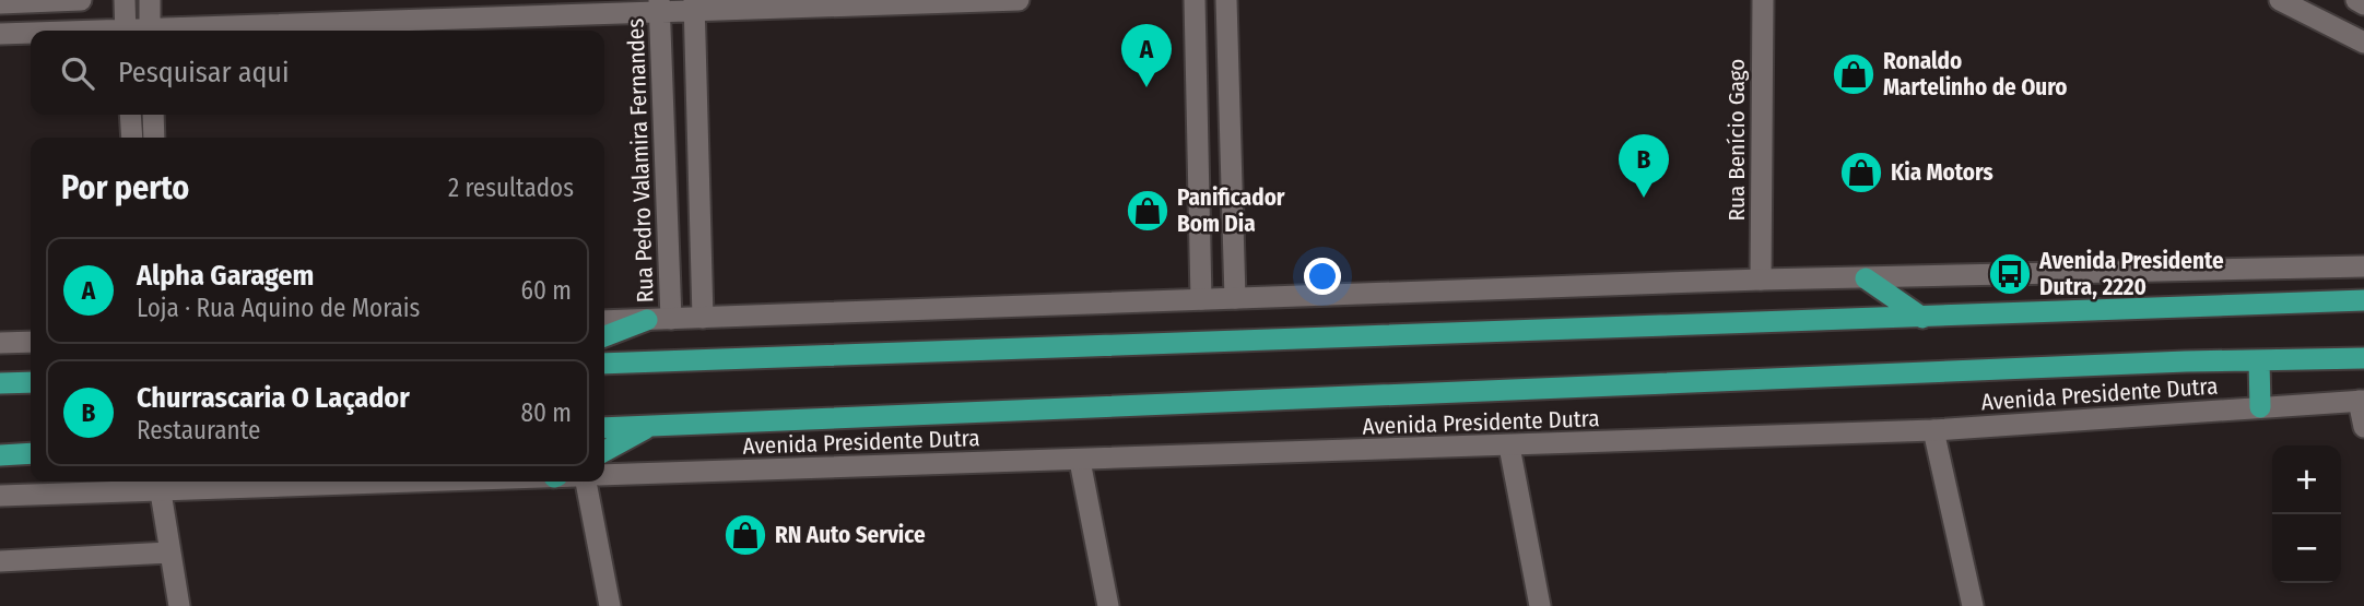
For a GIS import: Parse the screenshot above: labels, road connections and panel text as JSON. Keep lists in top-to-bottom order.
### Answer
{
  "streets": {
    "main road": ["Avenida Presidente Dutra"],
    "street": ["Rua Benício Gago", "Rua Pedro Valamira Fernandes"]
  },
  "places": {
    "shop": [
      "Ronaldo Martelinho de Ouro",
      "Kia Motors",
      "Panificador Bom Dia",
      "RN Auto Service"
    ],
    "bus stop": ["Avenida Presidente Dutra, 2220"]
  },
  "page": {
    "pins": ["A", "B"],
    "search": "Pesquisar aqui",
    "heading": ["Por perto", "2 resultados"],
    "list": [
      {
        "mark": "A",
        "name": "Alpha Garagem",
        "note": "Loja · Rua Aquino de Morais",
        "value": "60 m"
      },
      {
        "mark": "B",
        "name": "Churrascaria O Laçador",
        "note": "Restaurante",
        "value": "80 m"
      }
    ],
    "map_buttons": ["+", "−"]
  }
}
